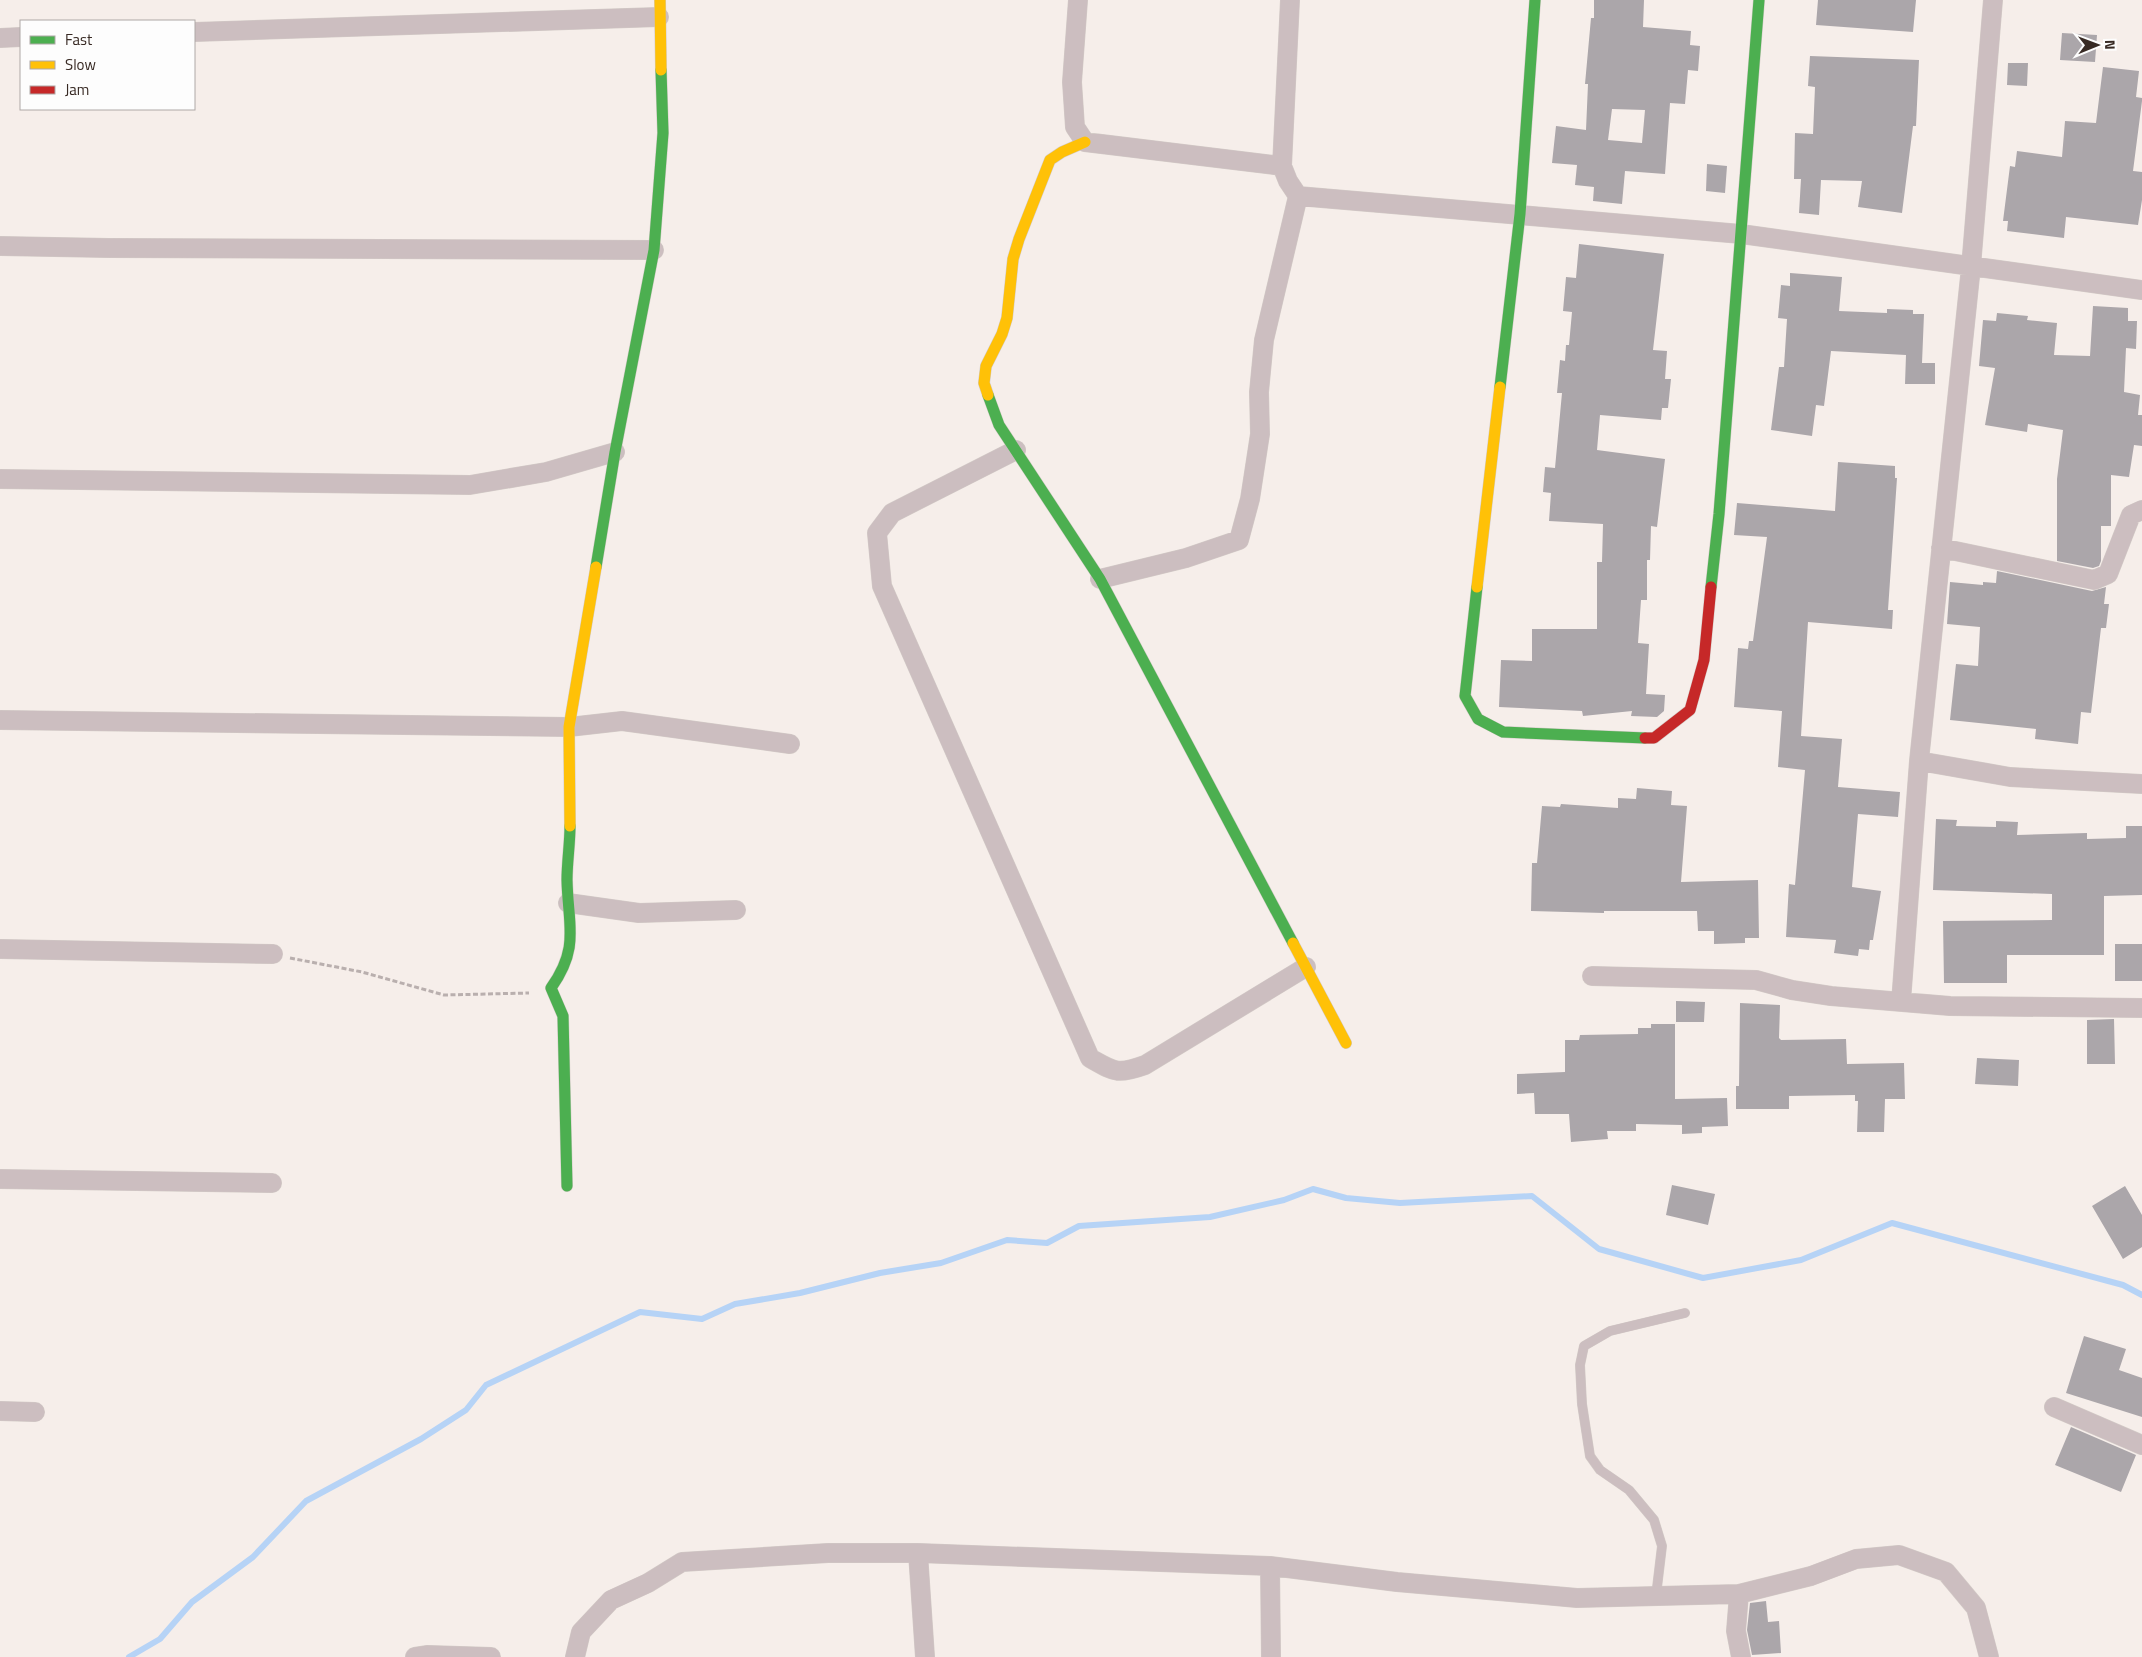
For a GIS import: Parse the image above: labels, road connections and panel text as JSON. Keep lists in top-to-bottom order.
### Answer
{
  "legend": ["Fast", "Slow", "Jam"],
  "north": "right"
}
